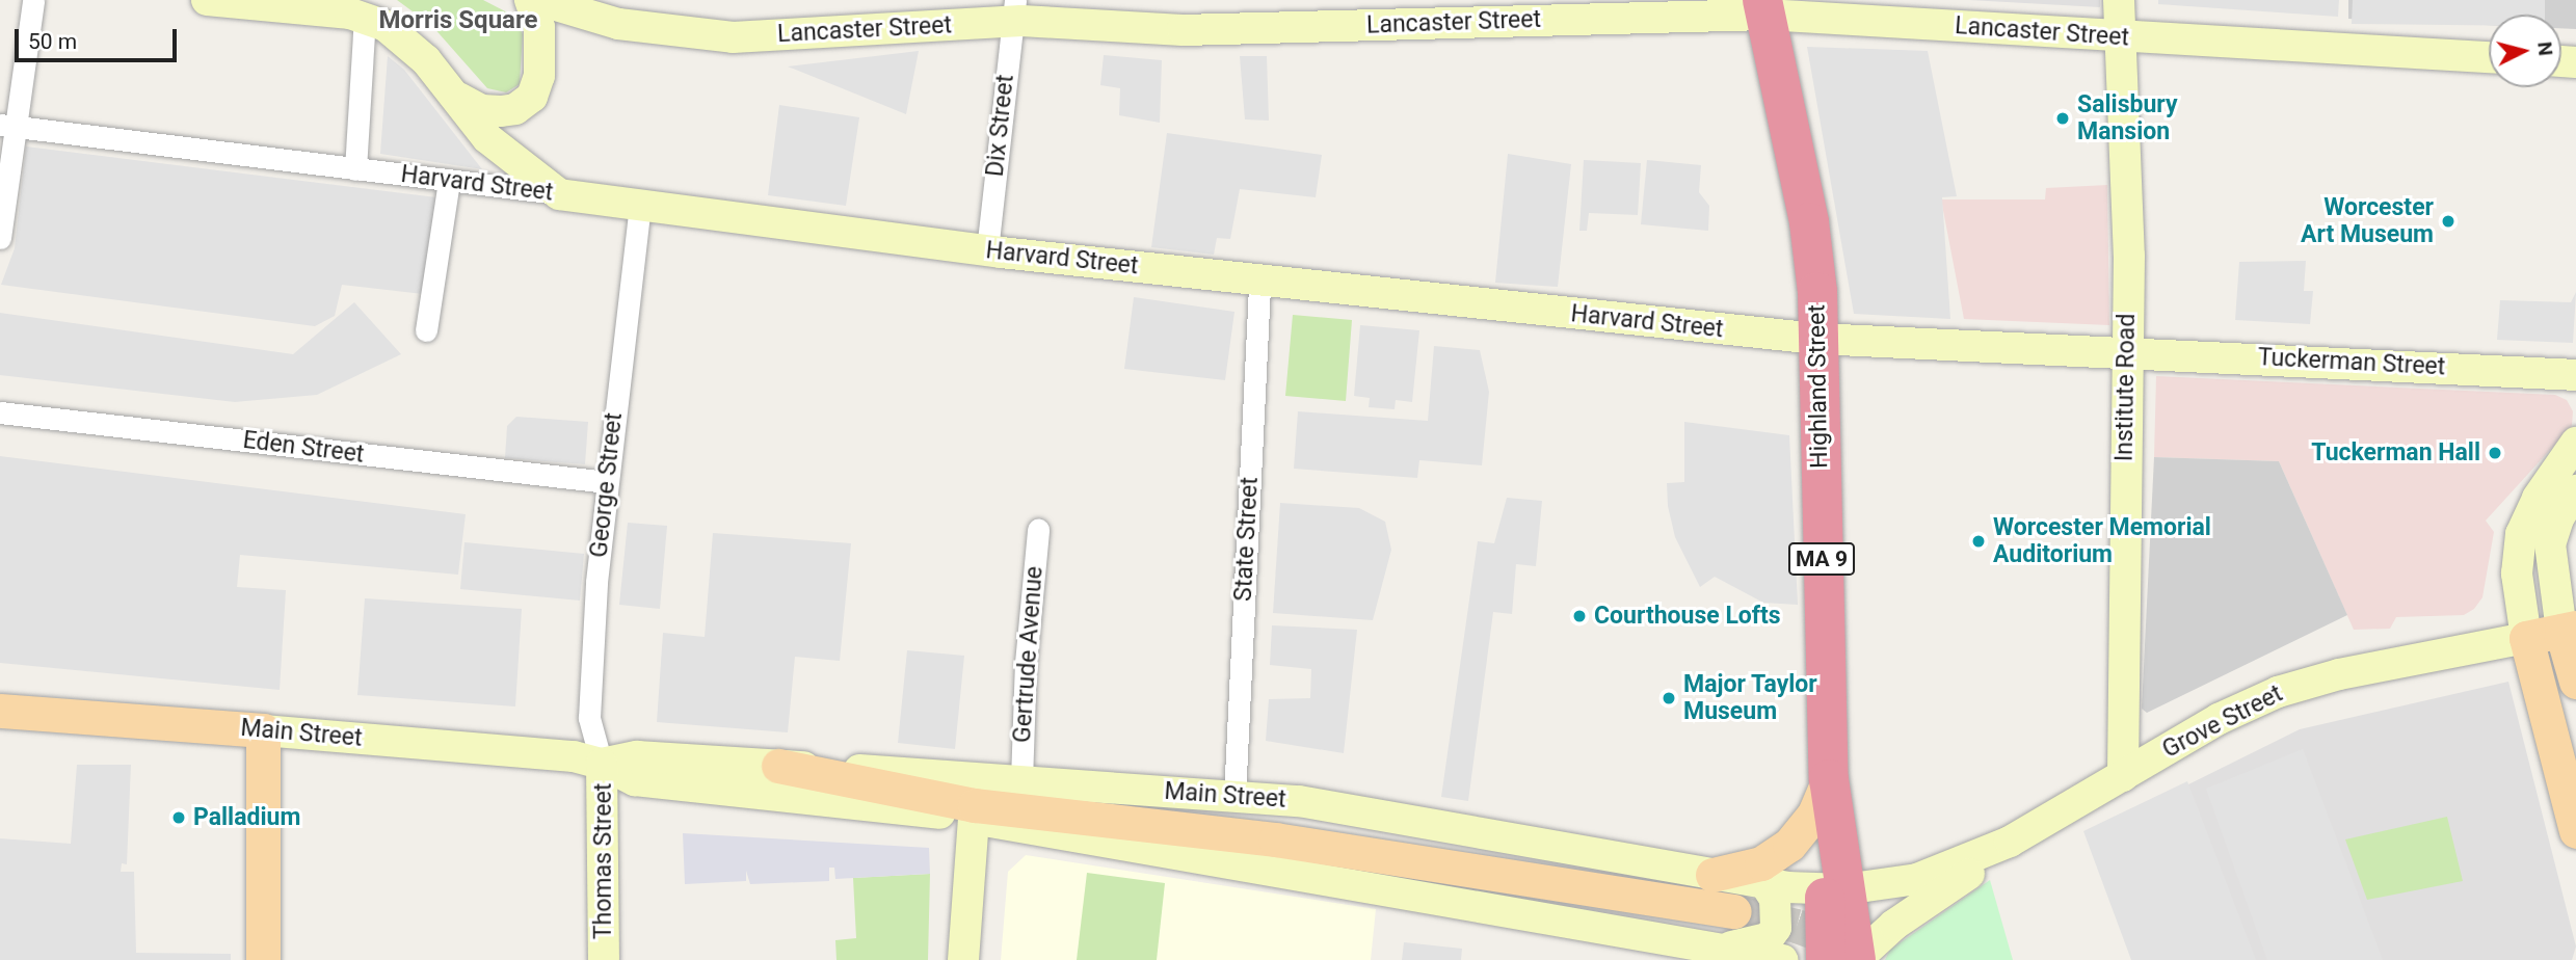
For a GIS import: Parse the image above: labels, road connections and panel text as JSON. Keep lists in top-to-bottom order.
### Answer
{
  "streets": {
    "highway": ["Highland Street", "MA 9"],
    "main road": [
      "Lancaster Street",
      "Harvard Street",
      "Tuckerman Street",
      "Institute Road",
      "Grove Street",
      "Main Street",
      "Thomas Street"
    ],
    "street": [
      "Dix Street",
      "Eden Street",
      "George Street",
      "State Street",
      "Gertrude Avenue"
    ]
  },
  "crossings": [
    ["Lancaster Street", "Dix Street"],
    ["Lancaster Street", "Highland Street"],
    ["Lancaster Street", "Institute Road"],
    ["Dix Street", "Harvard Street"],
    ["Harvard Street", "Tuckerman Street"],
    ["Harvard Street", "Highland Street"],
    ["Harvard Street", "Institute Road"],
    ["Harvard Street", "George Street"],
    ["Harvard Street", "State Street"],
    ["Tuckerman Street", "Institute Road"],
    ["Highland Street", "MA 9"],
    ["Highland Street", "Grove Street"],
    ["Highland Street", "Main Street"],
    ["Institute Road", "Grove Street"],
    ["Eden Street", "George Street"],
    ["George Street", "Main Street"],
    ["George Street", "Thomas Street"],
    ["State Street", "Main Street"],
    ["MA 9", "Grove Street"],
    ["MA 9", "Main Street"],
    ["Gertrude Avenue", "Main Street"],
    ["Grove Street", "Main Street"],
    ["Main Street", "Thomas Street"]
  ],
  "districts": ["Morris Square"],
  "places": [
    "Salisbury Mansion",
    "Worcester Art Museum",
    "Tuckerman Hall",
    "Worcester Memorial Auditorium",
    "Courthouse Lofts",
    "Major Taylor Museum",
    "Palladium"
  ],
  "scale_bar": "50 m",
  "north": "right"
}
